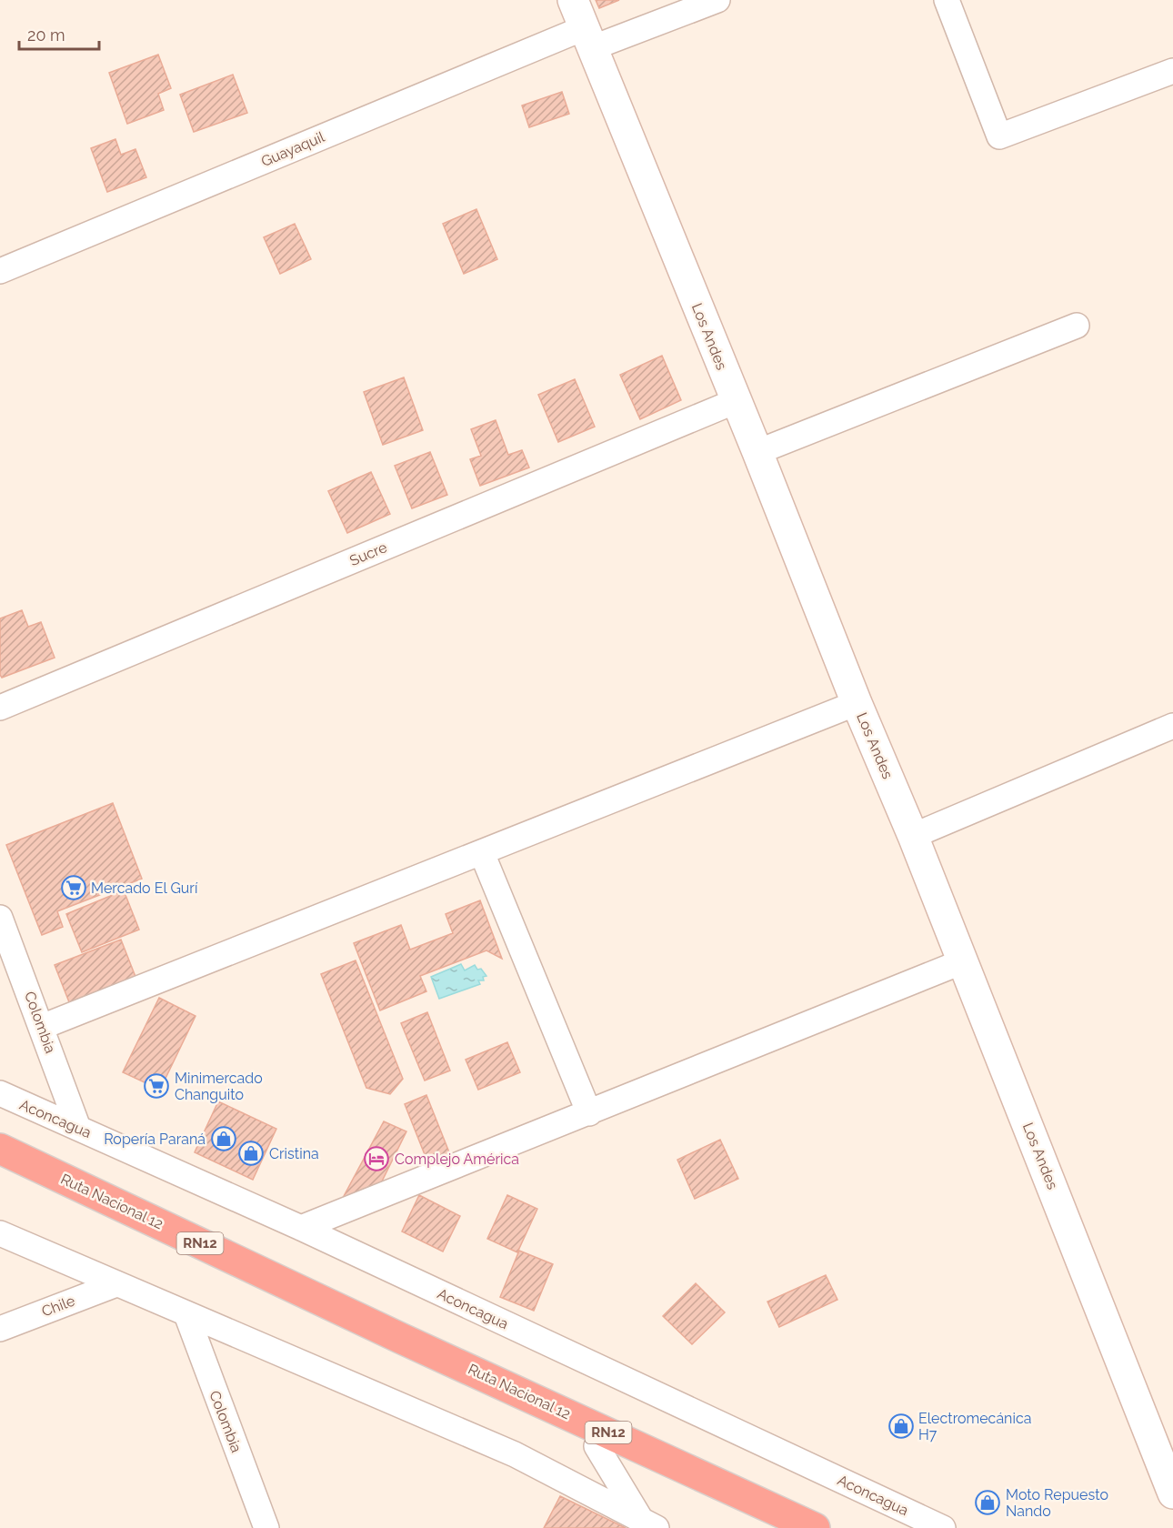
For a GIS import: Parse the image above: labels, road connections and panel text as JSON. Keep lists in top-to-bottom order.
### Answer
{
  "streets": {
    "highway": ["Ruta Nacional 12", "RN12"],
    "main road": ["Los Andes"],
    "street": [
      "Guayaquil",
      "Sucre",
      "Colombia",
      "Aconcagua",
      "Chile"
    ]
  },
  "crossings": [
    ["Guayaquil", "Los Andes"],
    ["Los Andes", "Sucre"],
    ["Colombia", "Aconcagua"]
  ],
  "places": {
    "supermarket": ["Mercado El Gurí", "Minimercado Changuito"],
    "shop": [
      "Ropería Paraná",
      "Cristina",
      "Electromecánica H7",
      "Moto Repuesto Nando"
    ],
    "hotel": ["Complejo América"]
  },
  "scale_bar": "20 m"
}
